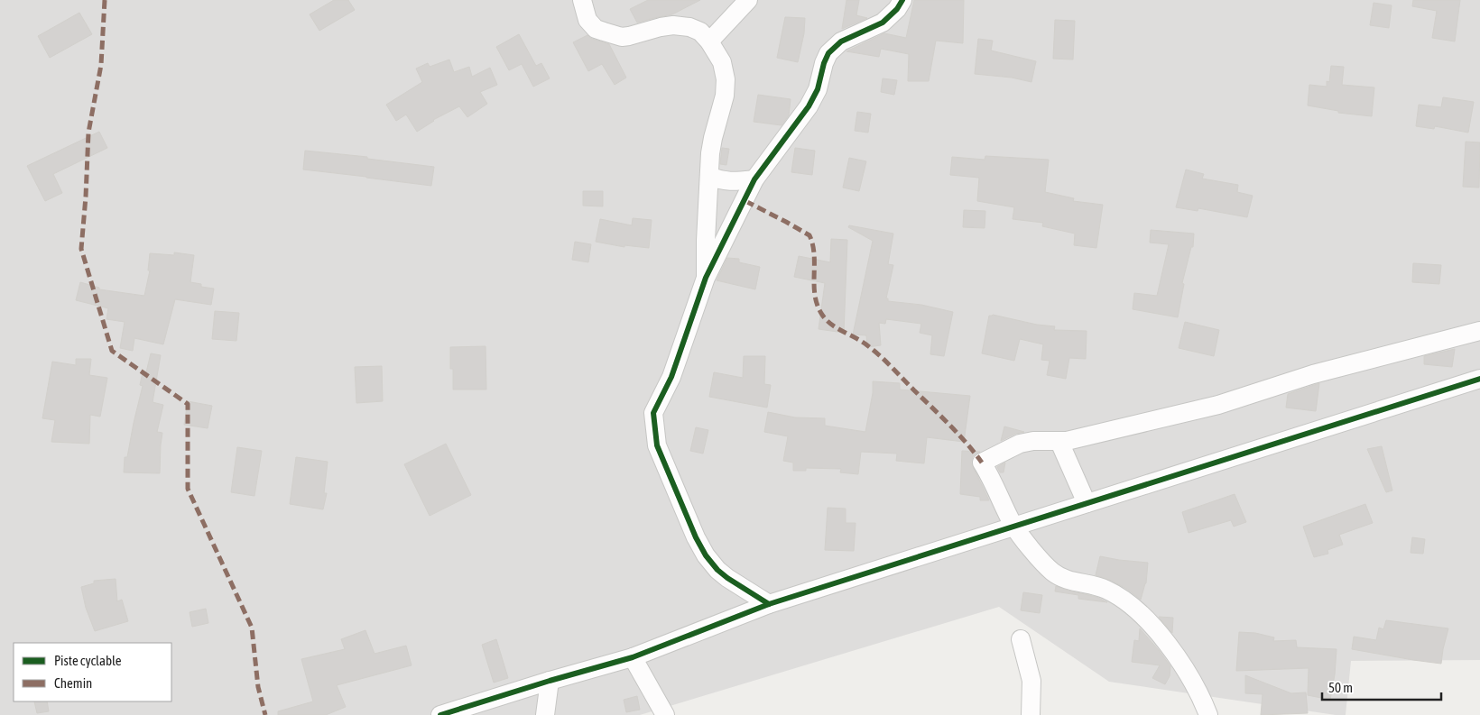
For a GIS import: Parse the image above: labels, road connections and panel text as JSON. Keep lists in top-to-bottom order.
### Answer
{
  "legend": ["Piste cyclable", "Chemin"],
  "scale_bar": "50 m"
}
